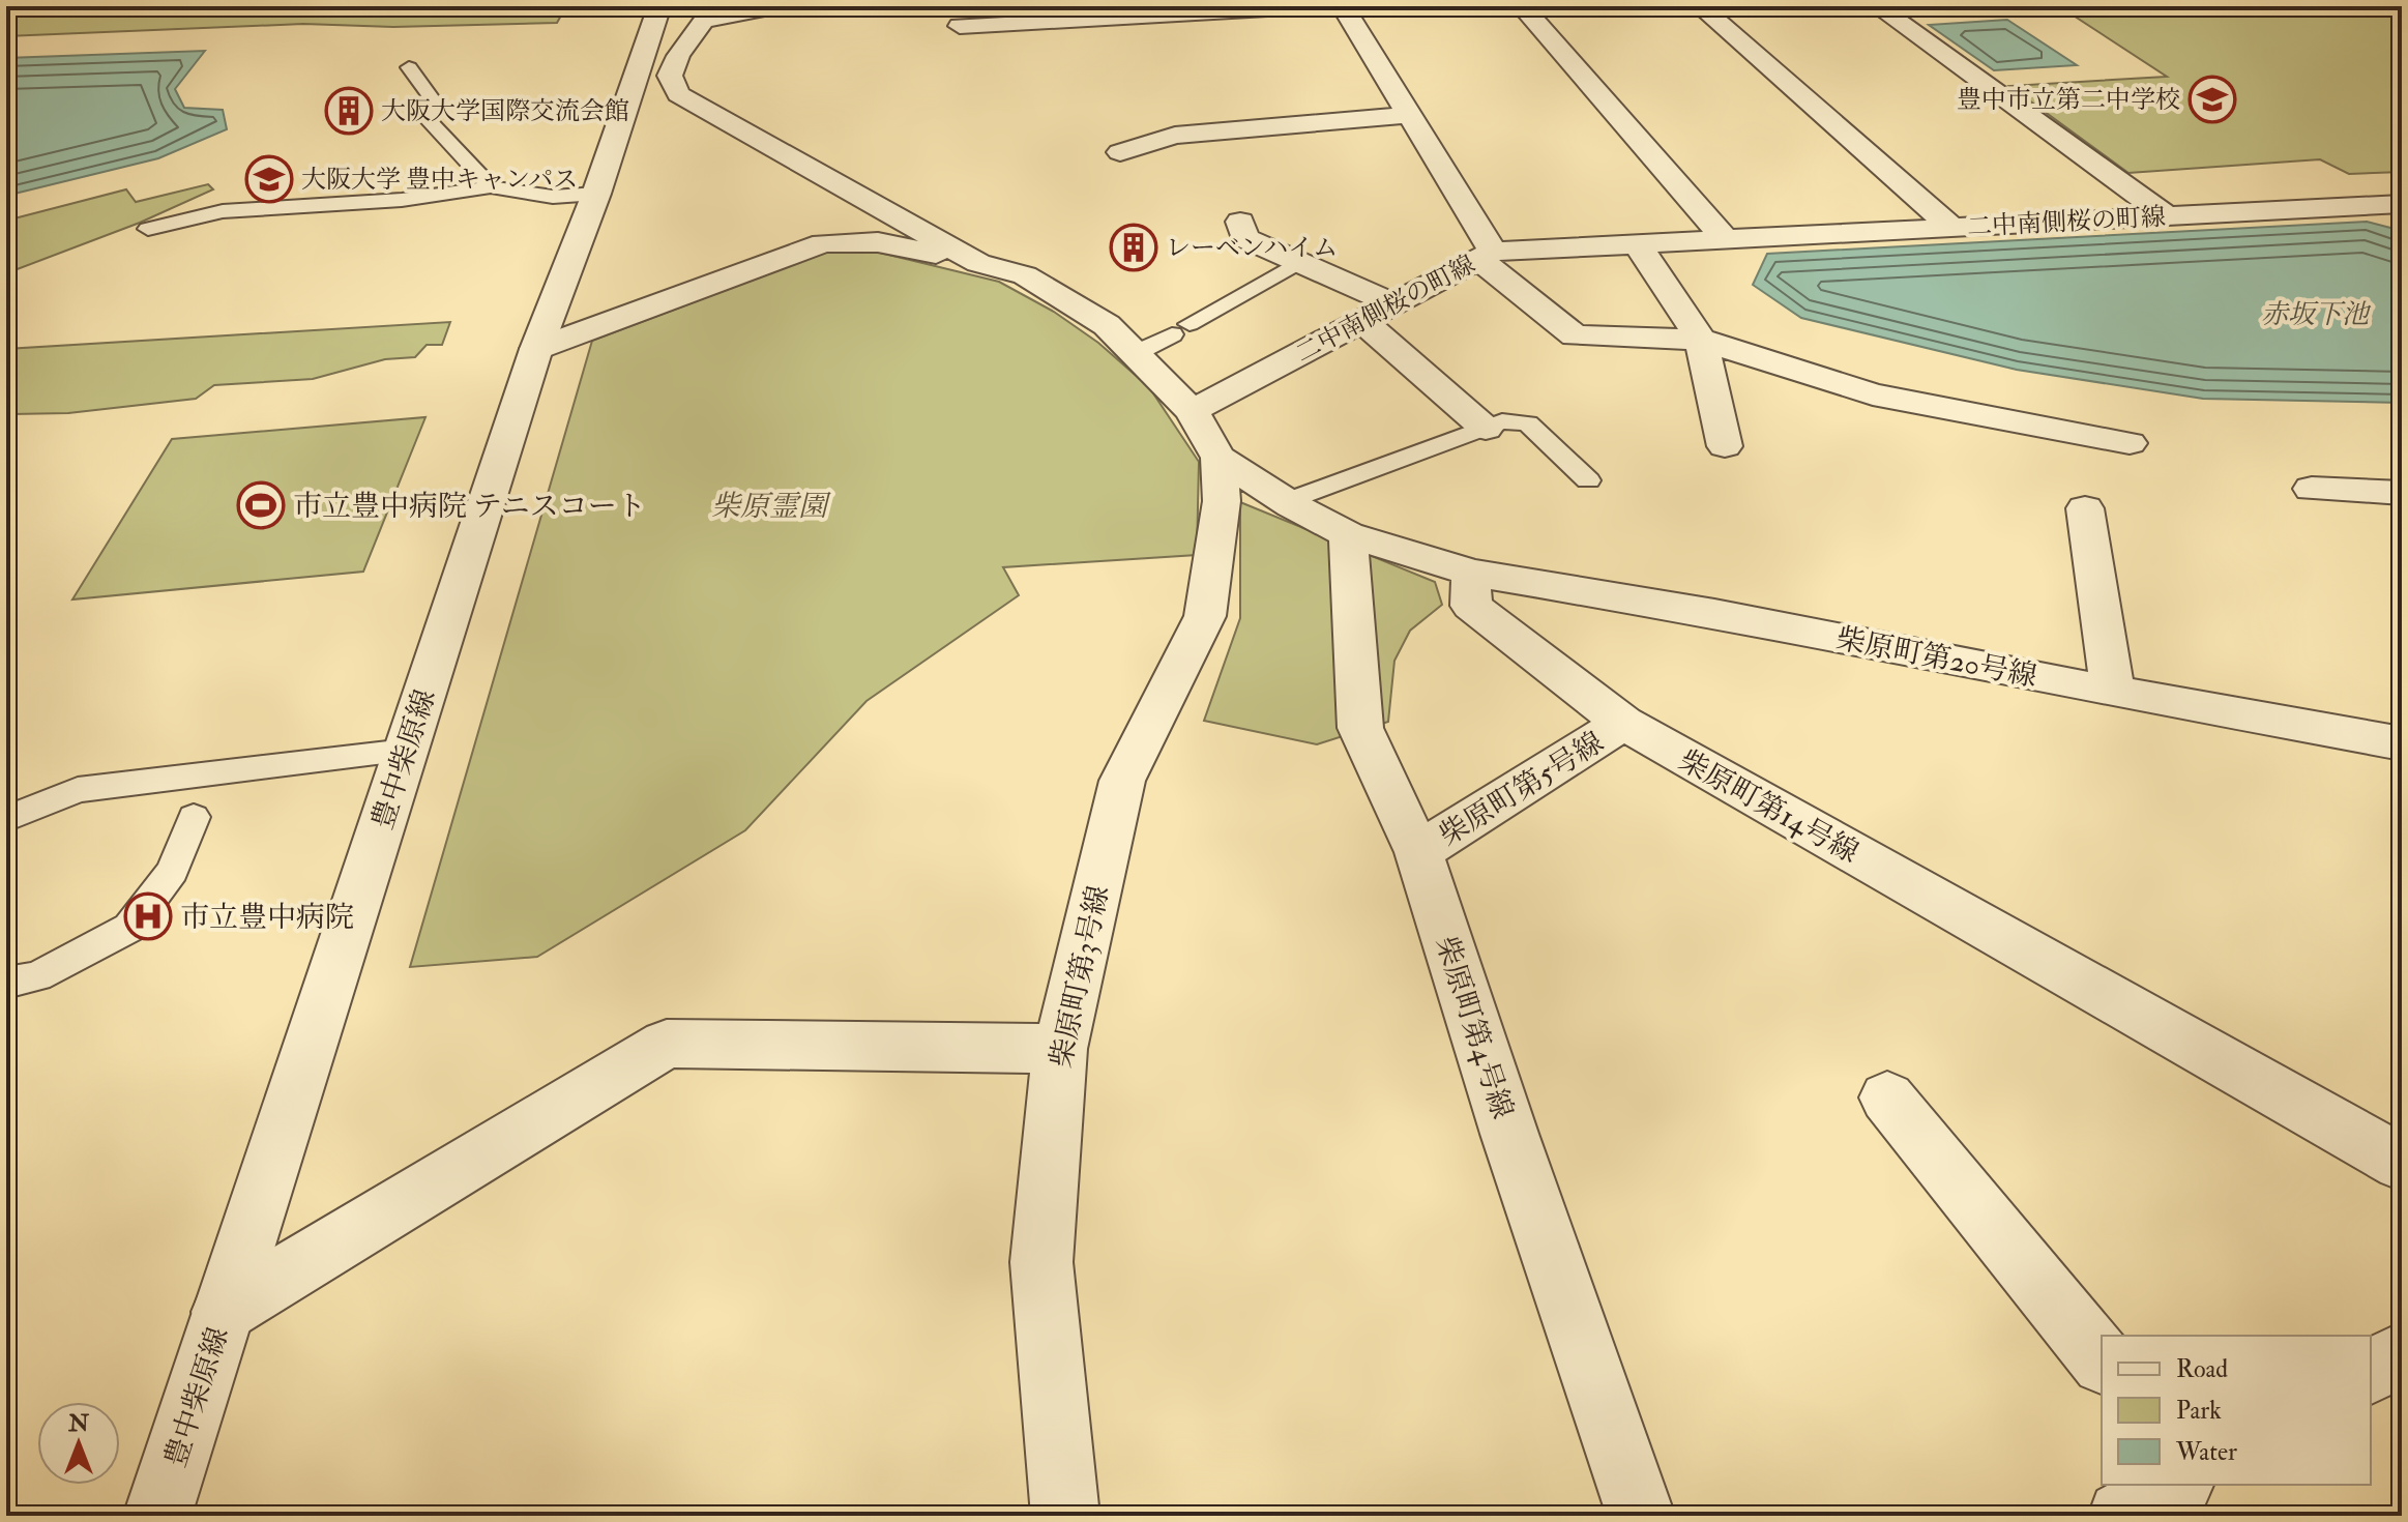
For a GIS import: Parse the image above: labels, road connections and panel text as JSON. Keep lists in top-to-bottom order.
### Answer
{
  "streets": {
    "street": [
      "二中南側桜の町線",
      "柴原町第20号線",
      "豊中柴原線",
      "柴原町第5号線",
      "柴原町第14号線",
      "柴原町第3号線",
      "柴原町第4号線"
    ]
  },
  "crossings": [
    ["柴原町第20号線", "柴原町第14号線"],
    ["柴原町第5号線", "柴原町第14号線"],
    ["柴原町第5号線", "柴原町第4号線"]
  ],
  "water": ["赤坂下池"],
  "parks": ["柴原霊園"],
  "places": {
    "school or university": ["豊中市立第二中学校", "大阪大学 豊中キャンパス"],
    "building": ["大阪大学国際交流会館", "レーベンハイム"],
    "sports": ["市立豊中病院 テニスコート"],
    "hospital": ["市立豊中病院"]
  },
  "legend": ["Road", "Park", "Water"],
  "north": "top"
}
